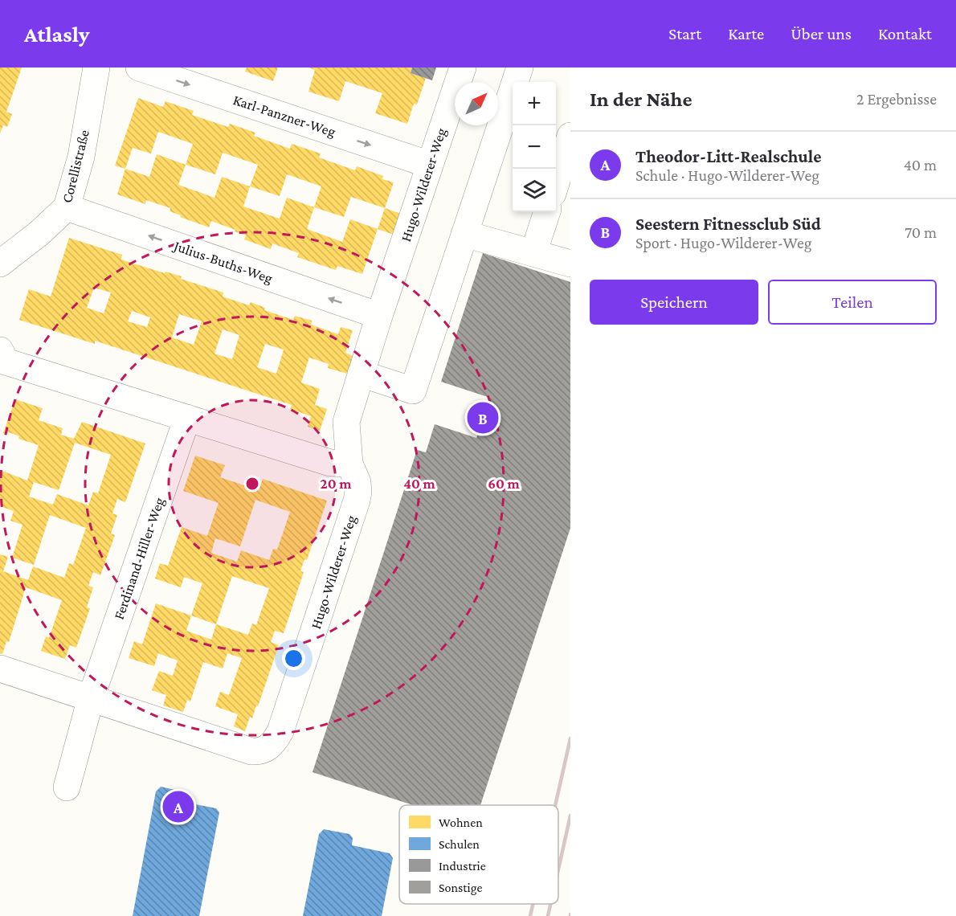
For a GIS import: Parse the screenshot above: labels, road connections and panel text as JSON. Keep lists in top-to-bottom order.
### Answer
{
  "streets": {
    "street": [
      "Karl-Panzner-Weg",
      "Corellistraße",
      "Hugo-Wilderer-Weg",
      "Julius-Buths-Weg",
      "Ferdinand-Hiller-Weg"
    ]
  },
  "crossings": [
    ["Karl-Panzner-Weg", "Hugo-Wilderer-Weg"],
    ["Corellistraße", "Julius-Buths-Weg"],
    ["Hugo-Wilderer-Weg", "Julius-Buths-Weg"],
    ["Hugo-Wilderer-Weg", "Ferdinand-Hiller-Weg"]
  ],
  "one_way": ["Karl-Panzner-Weg"],
  "legend": [
    "Wohnen",
    "Schulen",
    "Industrie",
    "Sonstige"
  ],
  "north": "top right",
  "page": {
    "header": "Atlasly",
    "nav": [
      "Start",
      "Karte",
      "Über uns",
      "Kontakt"
    ],
    "heading": ["In der Nähe", "2 Ergebnisse"],
    "map_buttons": ["+", "−"],
    "list": [
      {
        "mark": "A",
        "name": "Theodor-Litt-Realschule",
        "note": "Schule · Hugo-Wilderer-Weg",
        "value": "40 m"
      },
      {
        "mark": "B",
        "name": "Seestern Fitnessclub Süd",
        "note": "Sport · Hugo-Wilderer-Weg",
        "value": "70 m"
      }
    ],
    "buttons": ["Speichern", "Teilen"],
    "pins": ["B", "A"]
  },
  "rings": ["20 m", "40 m", "60 m"]
}
